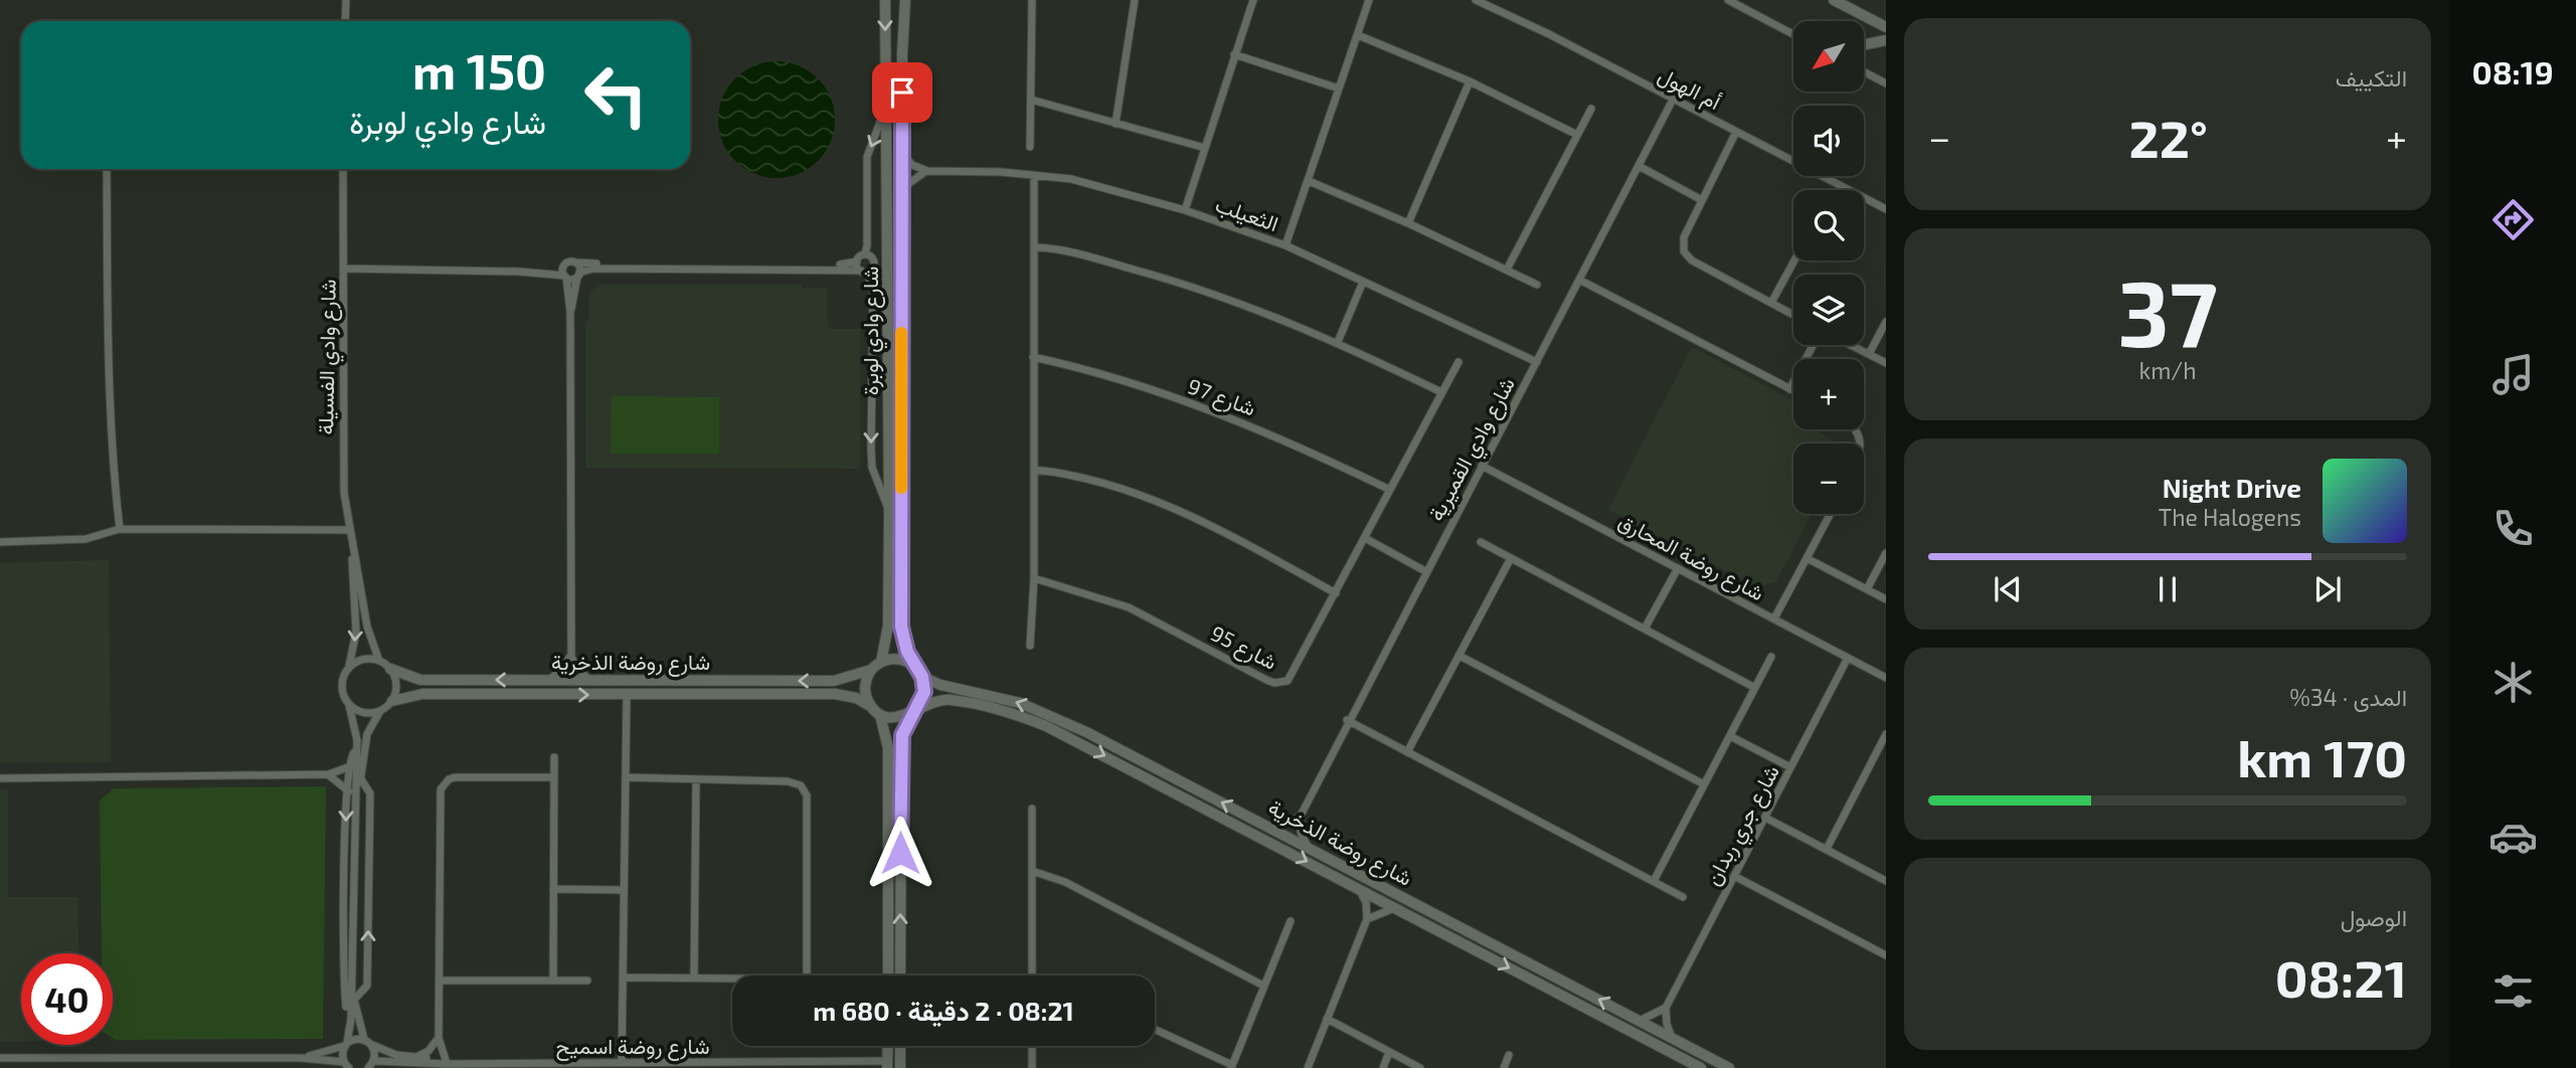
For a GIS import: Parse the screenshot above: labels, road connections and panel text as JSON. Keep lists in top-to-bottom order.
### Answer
{
  "streets": {
    "street": [
      "أم الهول",
      "الثعيلب",
      "شارع وادي لوبرة",
      "شارع وادي الفسيلة",
      "شارع 97",
      "شارع وادي القميرية",
      "شارع روضة المحارق",
      "شارع 95",
      "شارع روضة الذخرية",
      "شارع جري ربدان",
      "شارع روضة اسميح"
    ]
  },
  "crossings": [
    ["أم الهول", "شارع وادي القميرية"],
    ["الثعيلب", "شارع وادي القميرية"],
    ["شارع وادي لوبرة", "شارع روضة الذخرية"],
    ["شارع وادي الفسيلة", "شارع روضة الذخرية"],
    ["شارع 97", "شارع 95"],
    ["شارع وادي القميرية", "شارع روضة المحارق"],
    ["شارع روضة المحارق", "شارع جري ربدان"]
  ],
  "north": "bottom left",
  "page": {
    "tabs": "08:19",
    "tile": [
      "التكييف",
      ["37", "km/h"],
      ["المدى · 34%", "170 km"],
      ["الوصول", "08:21"]
    ],
    "map_buttons": ["+", "−"],
    "turn": ["150 m", "شارع وادي لوبرة"],
    "heat": ["−", "22°", "+"],
    "song": ["Night Drive", "The Halogens"],
    "limit": "40",
    "trip": "08:21 · 2 دقيقة · 680 m"
  }
}
